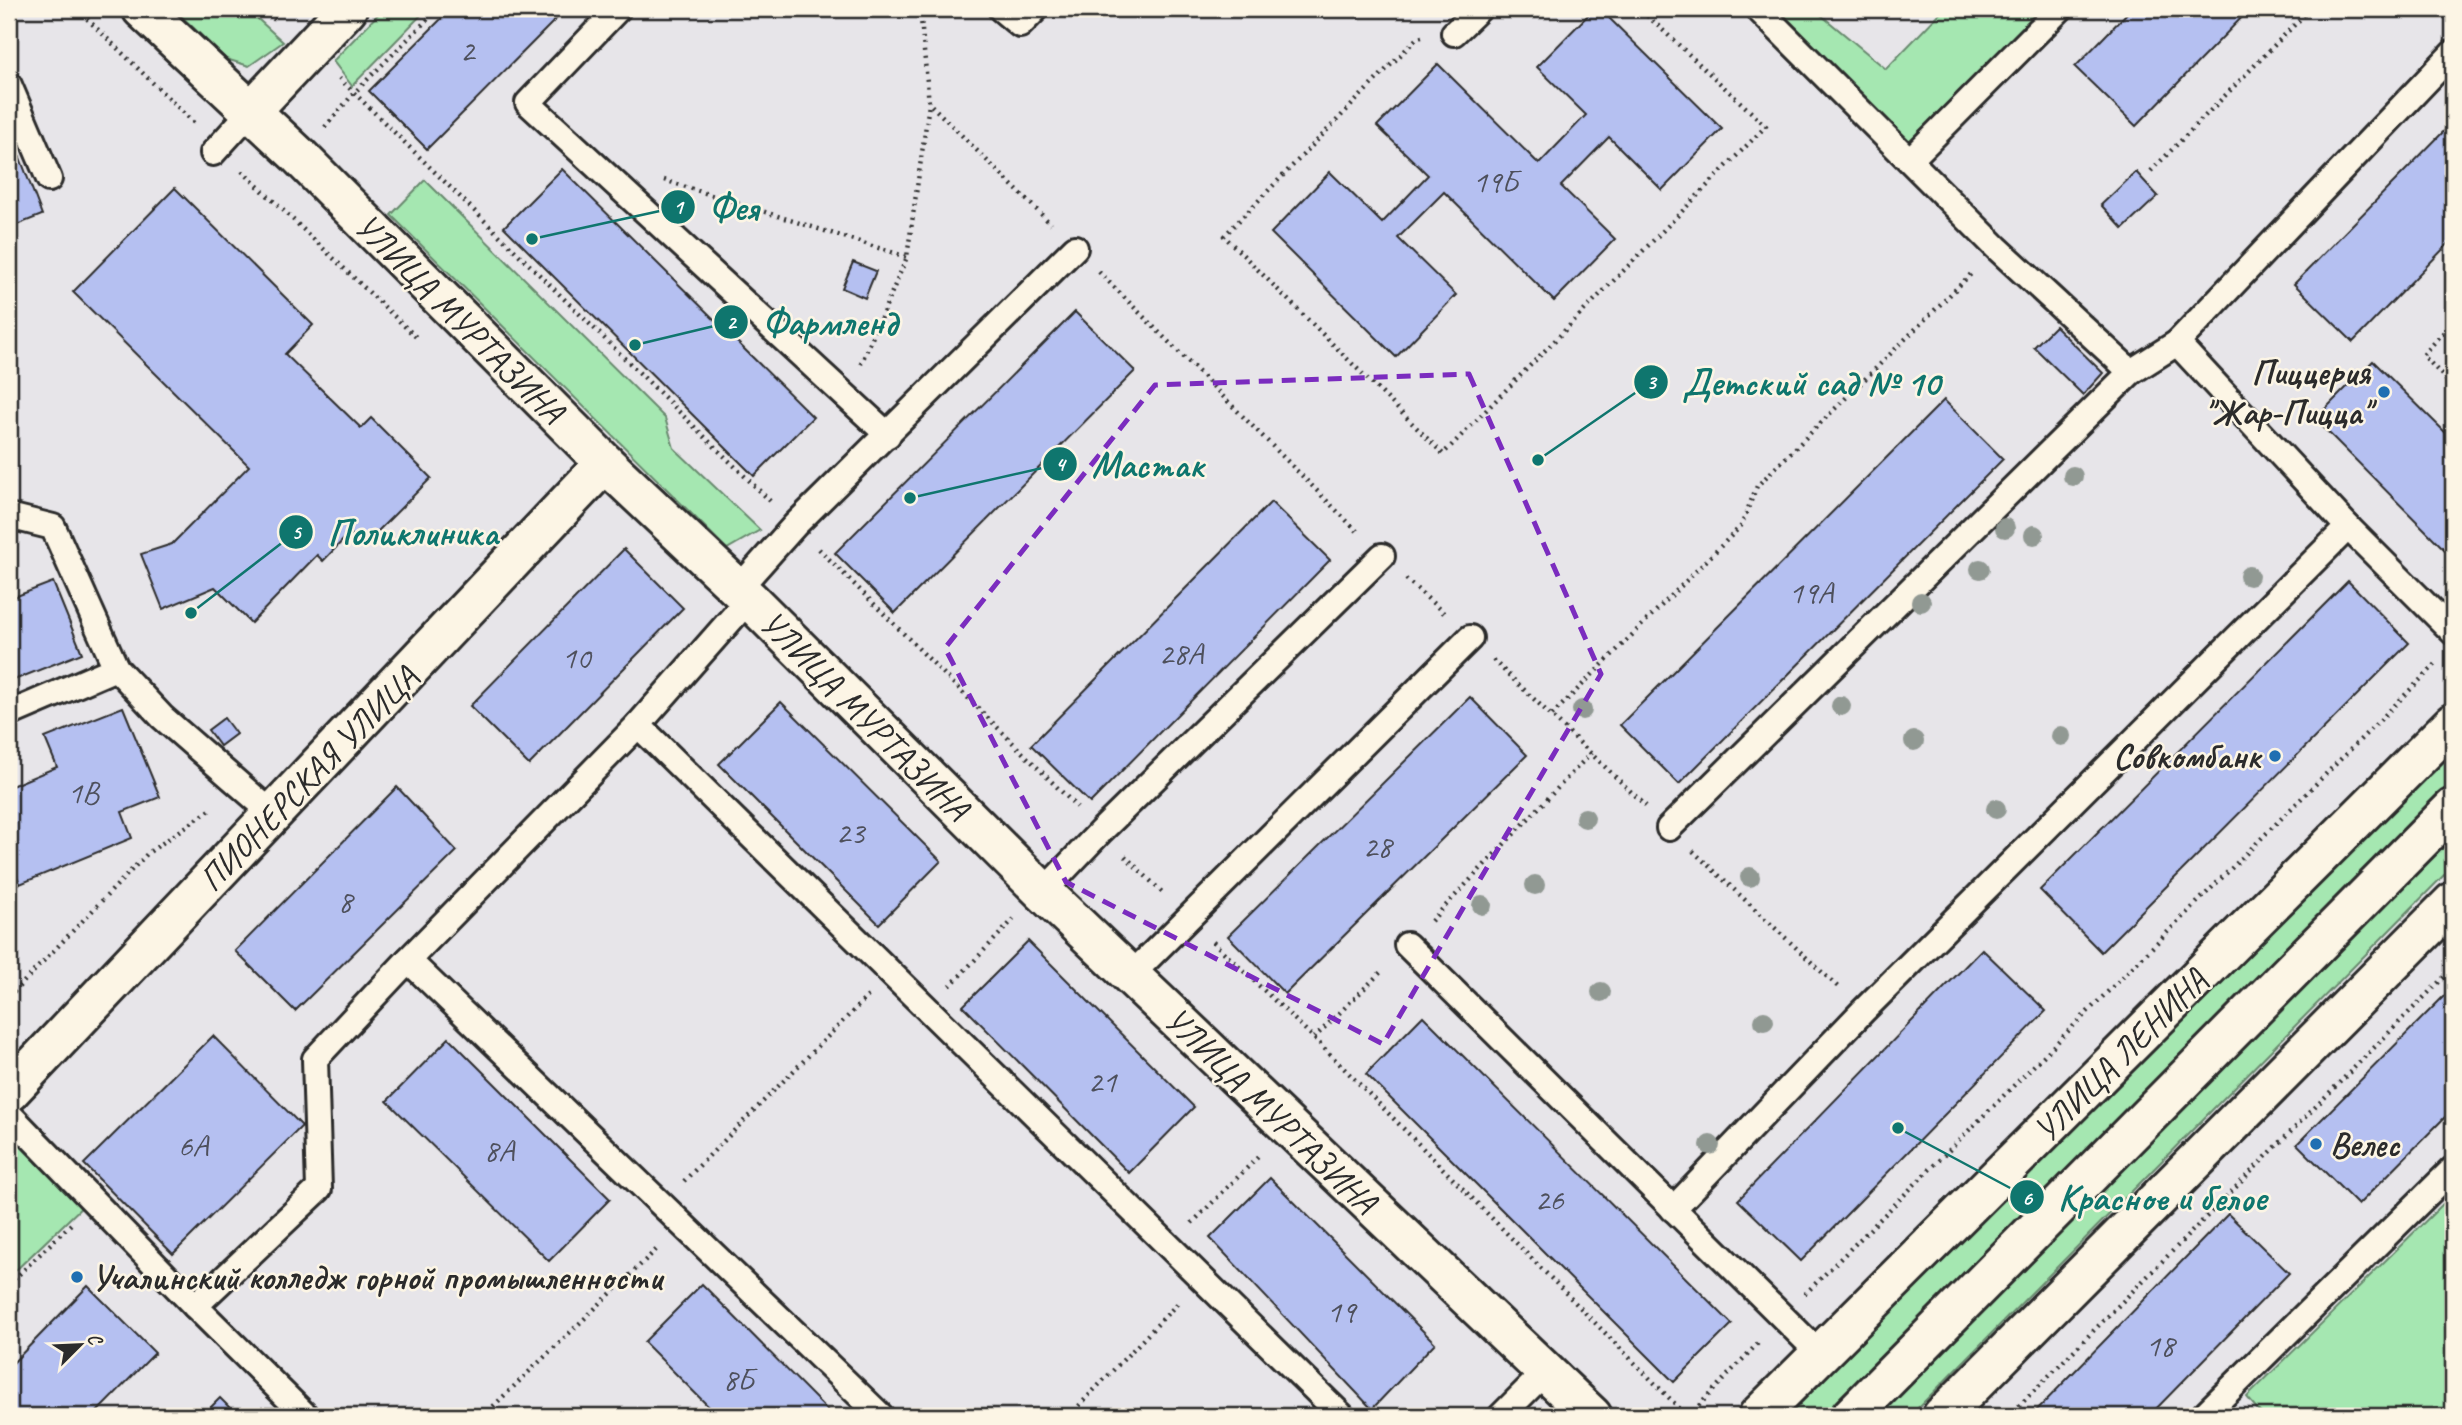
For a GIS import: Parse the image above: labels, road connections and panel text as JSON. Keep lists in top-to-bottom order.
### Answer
{
  "streets": {
    "street": ["УЛИЦА МУРТАЗИНА", "ПИОНЕРСКАЯ УЛИЦА", "УЛИЦА ЛЕНИНА"]
  },
  "crossings": [
    ["УЛИЦА МУРТАЗИНА", "ПИОНЕРСКАЯ УЛИЦА"]
  ],
  "places": [
    "Фея",
    "Фармленд",
    "Пиццерия \"Жар-Пицца\"",
    "Детский сад № 10",
    "Мастак",
    "Поликлиника",
    "Совкомбанк",
    "Красное и белое",
    "Велес",
    "Учалинский колледж горной промышленности"
  ],
  "house_numbers": [
    "2",
    "19Б",
    "19А",
    "28А",
    "10",
    "1В",
    "23",
    "28",
    "8",
    "21",
    "6А",
    "8А",
    "26",
    "19",
    "18",
    "8Б"
  ],
  "north": "top right"
}
